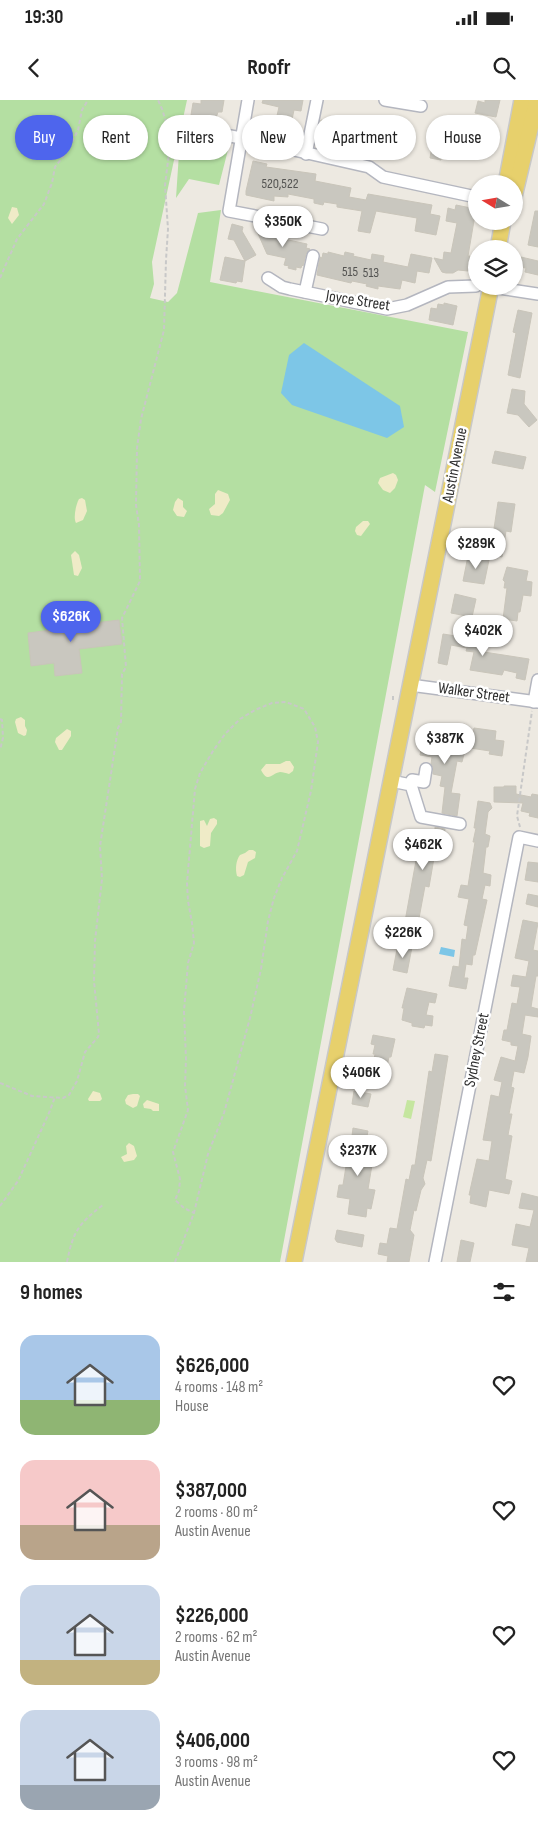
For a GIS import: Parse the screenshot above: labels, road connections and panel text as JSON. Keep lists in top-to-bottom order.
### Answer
{
  "streets": {
    "main road": ["Austin Avenue"],
    "street": ["Joyce Street", "Walker Street", "Sydney Street"]
  },
  "crossings": [
    ["Austin Avenue", "Walker Street"]
  ],
  "house_numbers": ["520,522", "515", "513"],
  "north": "left",
  "page": {
    "status": "19:30",
    "header": "Roofr",
    "chip": [
      "Buy",
      "Rent",
      "Filters",
      "New",
      "Apartment",
      "House"
    ],
    "price": [
      "$350K",
      "$289K",
      "$626K",
      "$402K",
      "$387K",
      "$462K",
      "$226K",
      "$406K",
      "$237K"
    ],
    "heading": "9 homes",
    "list": [
      {
        "name": "$626,000",
        "note": "4 rooms · 148 m² · House"
      },
      {
        "name": "$387,000",
        "note": "2 rooms · 80 m² · Austin Avenue"
      },
      {
        "name": "$226,000",
        "note": "2 rooms · 62 m² · Austin Avenue"
      },
      {
        "name": "$406,000",
        "note": "3 rooms · 98 m² · Austin Avenue"
      }
    ]
  }
}
